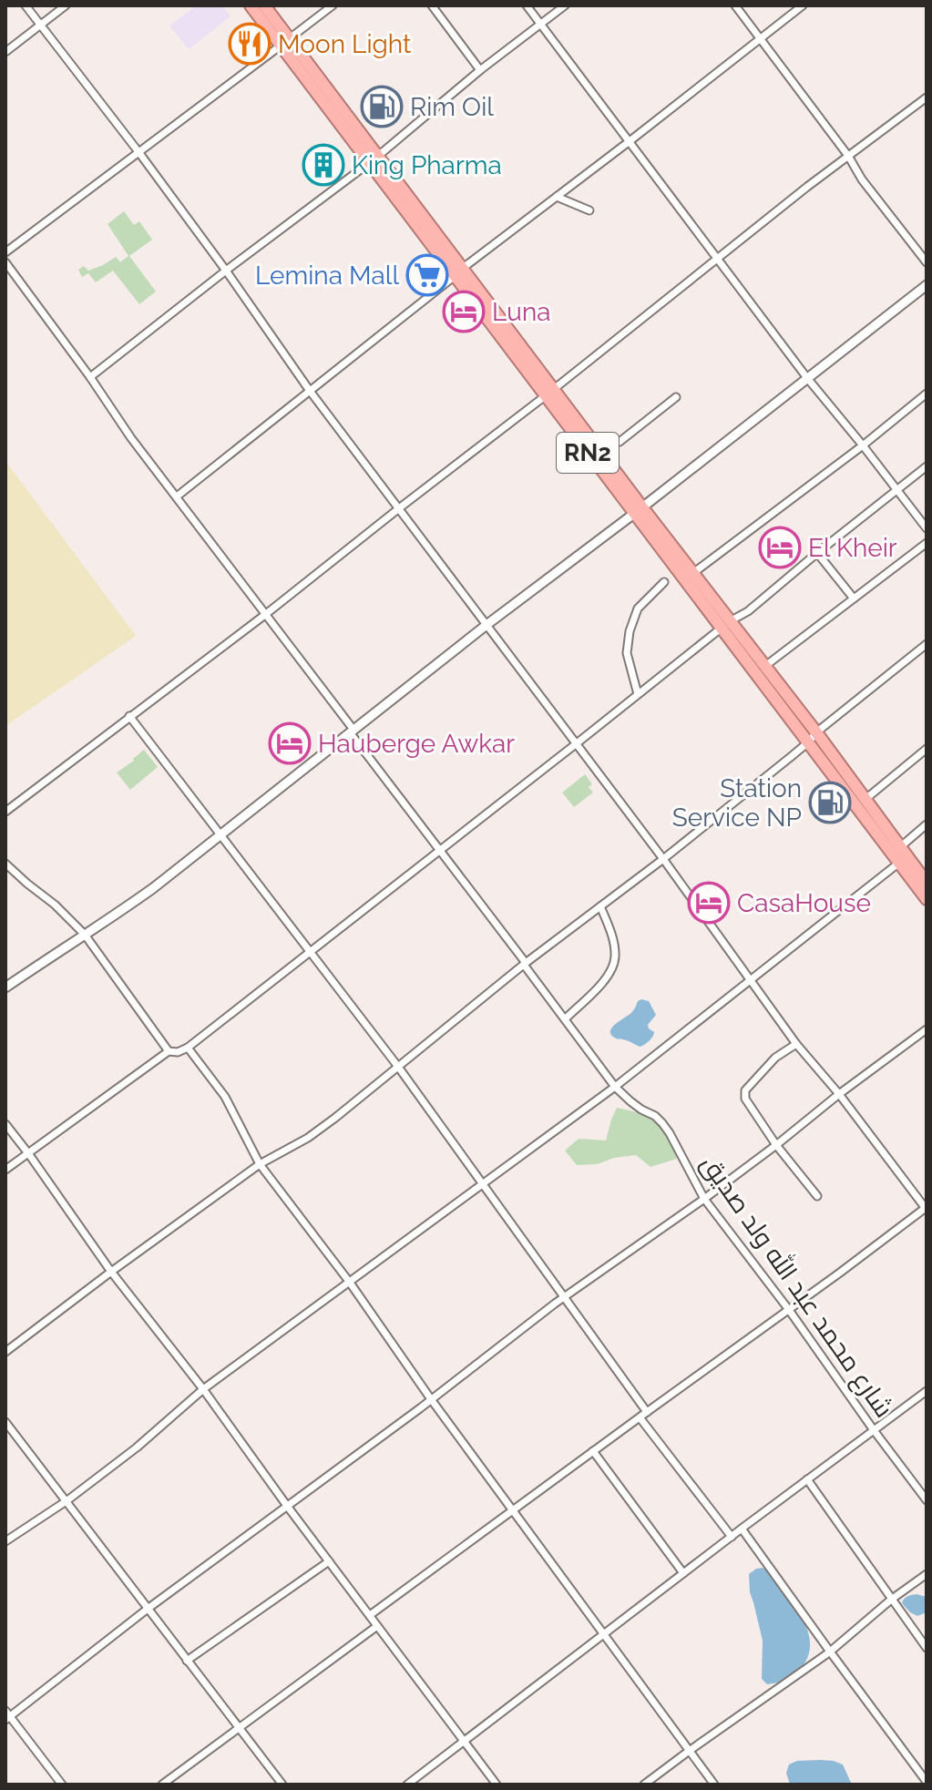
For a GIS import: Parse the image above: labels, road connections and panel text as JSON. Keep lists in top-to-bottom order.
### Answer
{
  "streets": {
    "highway": ["RN2"],
    "street": ["شارع محمد عبد الله ولد صديق"]
  },
  "places": {
    "restaurant": ["Moon Light"],
    "fuel station": ["Rim Oil", "Station Service NP"],
    "building": ["King Pharma"],
    "supermarket": ["Lemina Mall"],
    "hotel": [
      "Luna",
      "El Kheir",
      "Hauberge Awkar",
      "CasaHouse"
    ]
  }
}
